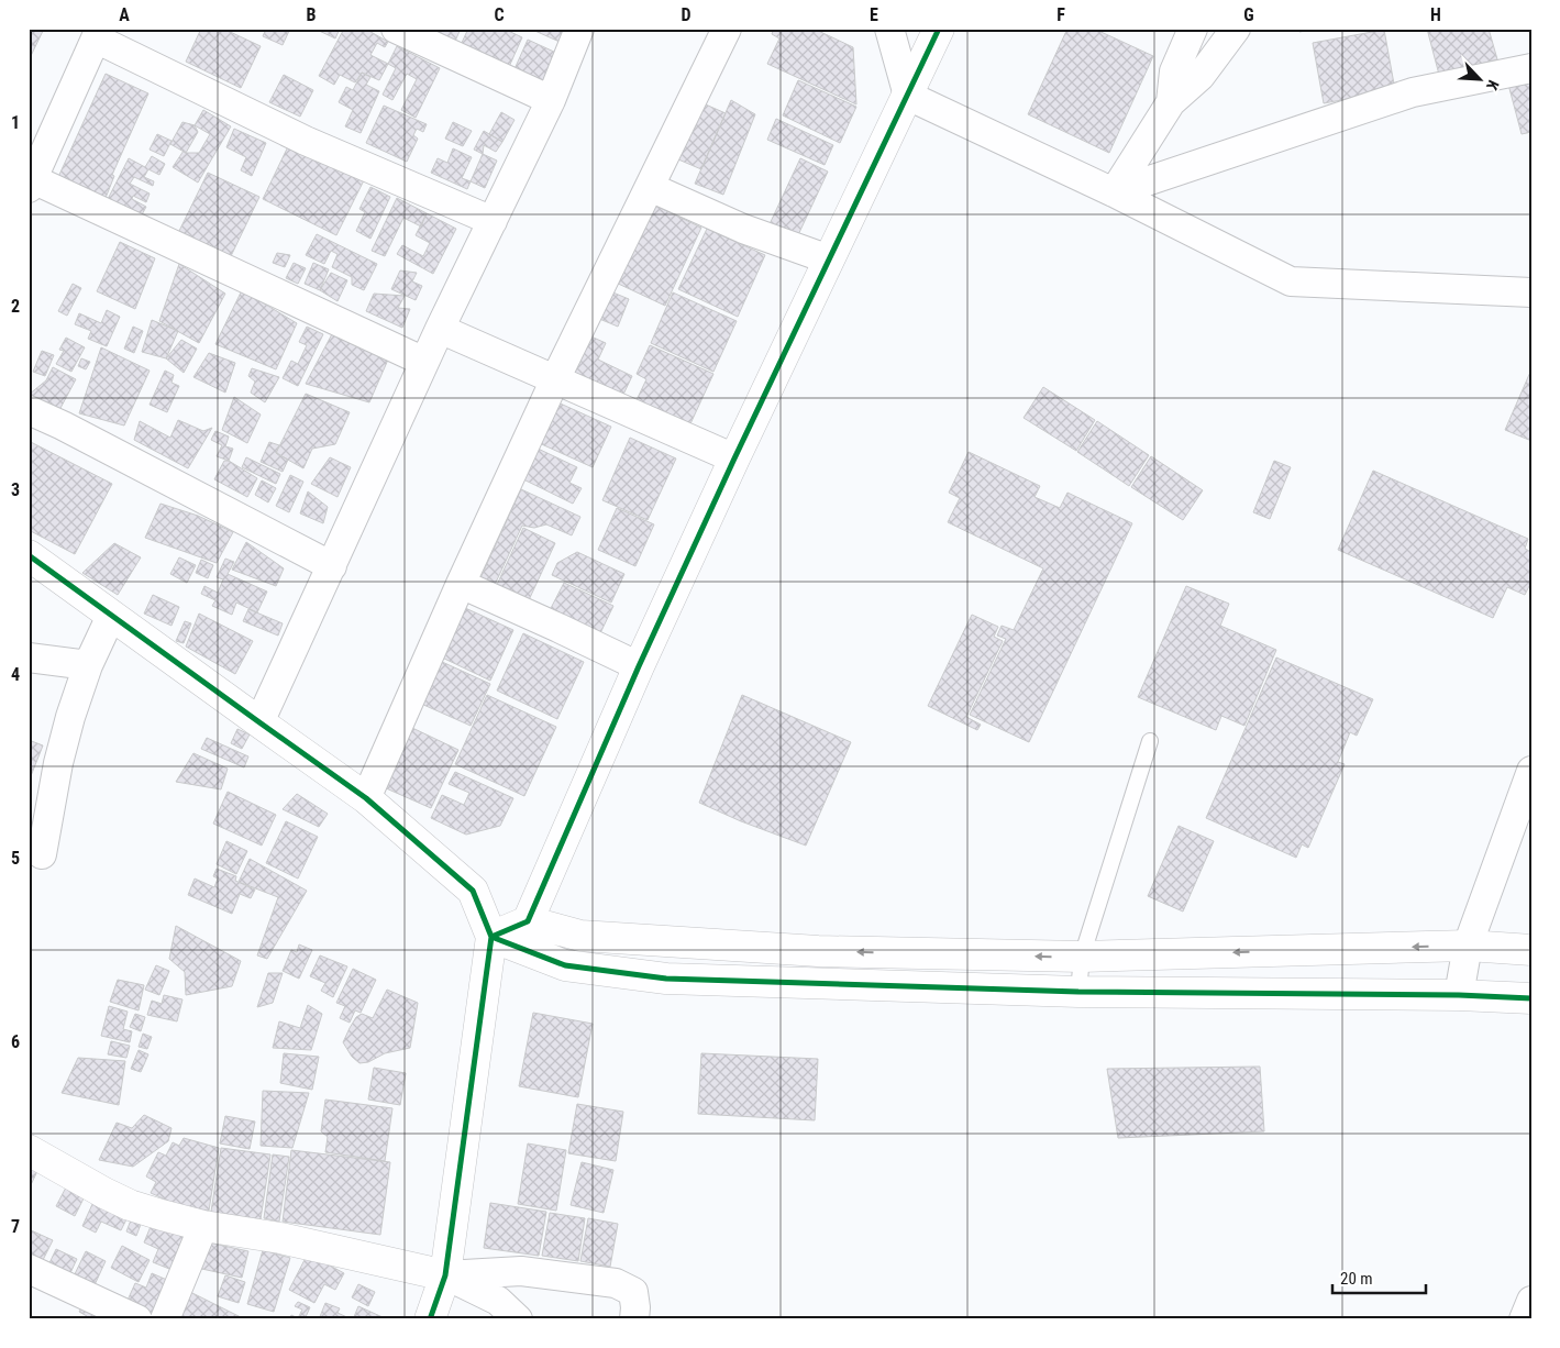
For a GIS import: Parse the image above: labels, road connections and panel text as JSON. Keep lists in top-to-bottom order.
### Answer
{
  "scale_bar": "20 m",
  "north": "bottom right",
  "grid": {
    "columns": [
      "A",
      "B",
      "C",
      "D",
      "E",
      "F",
      "G",
      "H"
    ],
    "rows": [
      "1",
      "2",
      "3",
      "4",
      "5",
      "6",
      "7"
    ]
  }
}
